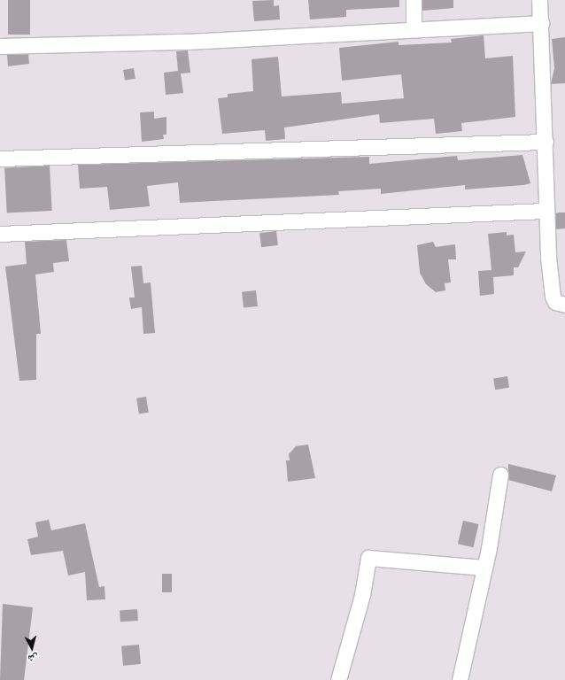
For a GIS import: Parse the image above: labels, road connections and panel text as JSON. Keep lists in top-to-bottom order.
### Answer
{
  "north": "bottom"
}
